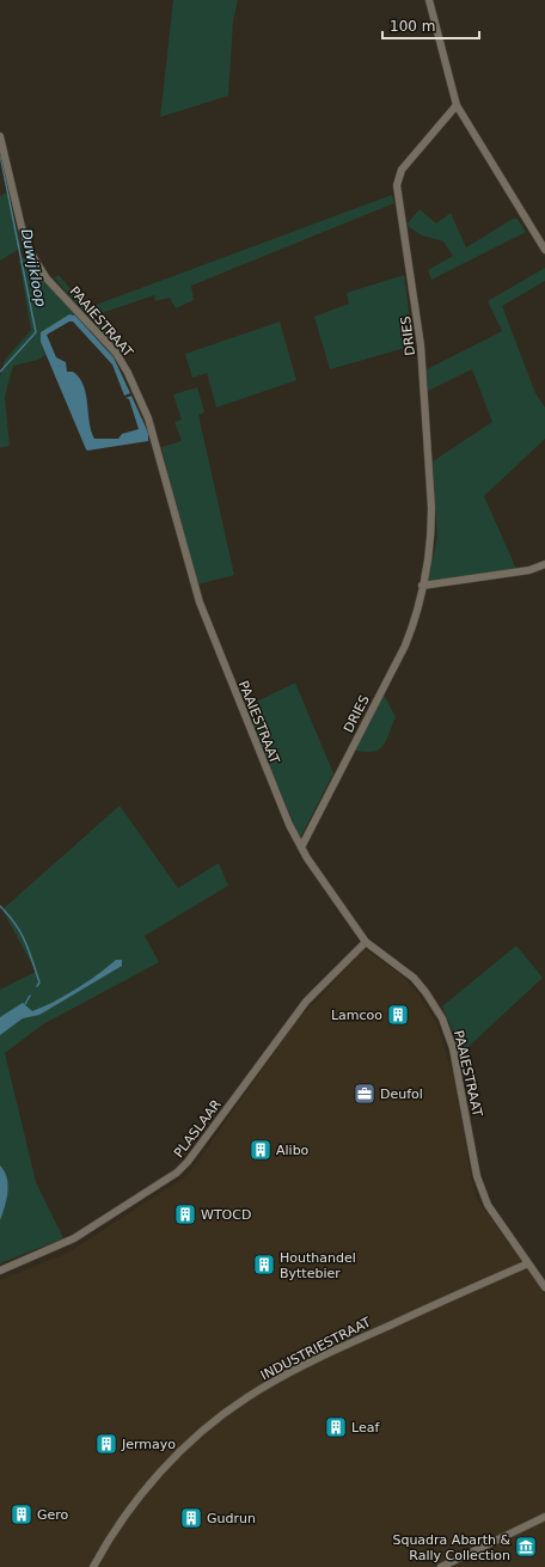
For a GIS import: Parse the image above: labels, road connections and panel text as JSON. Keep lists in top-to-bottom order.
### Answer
{
  "streets": {
    "street": [
      "PAAIESTRAAT",
      "DRIES",
      "PLASLAAR",
      "INDUSTRIESTRAAT"
    ]
  },
  "crossings": [
    ["PAAIESTRAAT", "DRIES"],
    ["PAAIESTRAAT", "PLASLAAR"],
    ["PAAIESTRAAT", "INDUSTRIESTRAAT"]
  ],
  "water": ["Duwijkloop"],
  "places": {
    "building": [
      "Lamcoo",
      "Alibo",
      "WTOCD",
      "Houthandel Byttebier",
      "Leaf",
      "Jermayo",
      "Gero",
      "Gudrun"
    ],
    "office": ["Deufol"],
    "museum": ["Squadra Abarth & Rally Collection"]
  },
  "scale_bar": "100 m"
}
